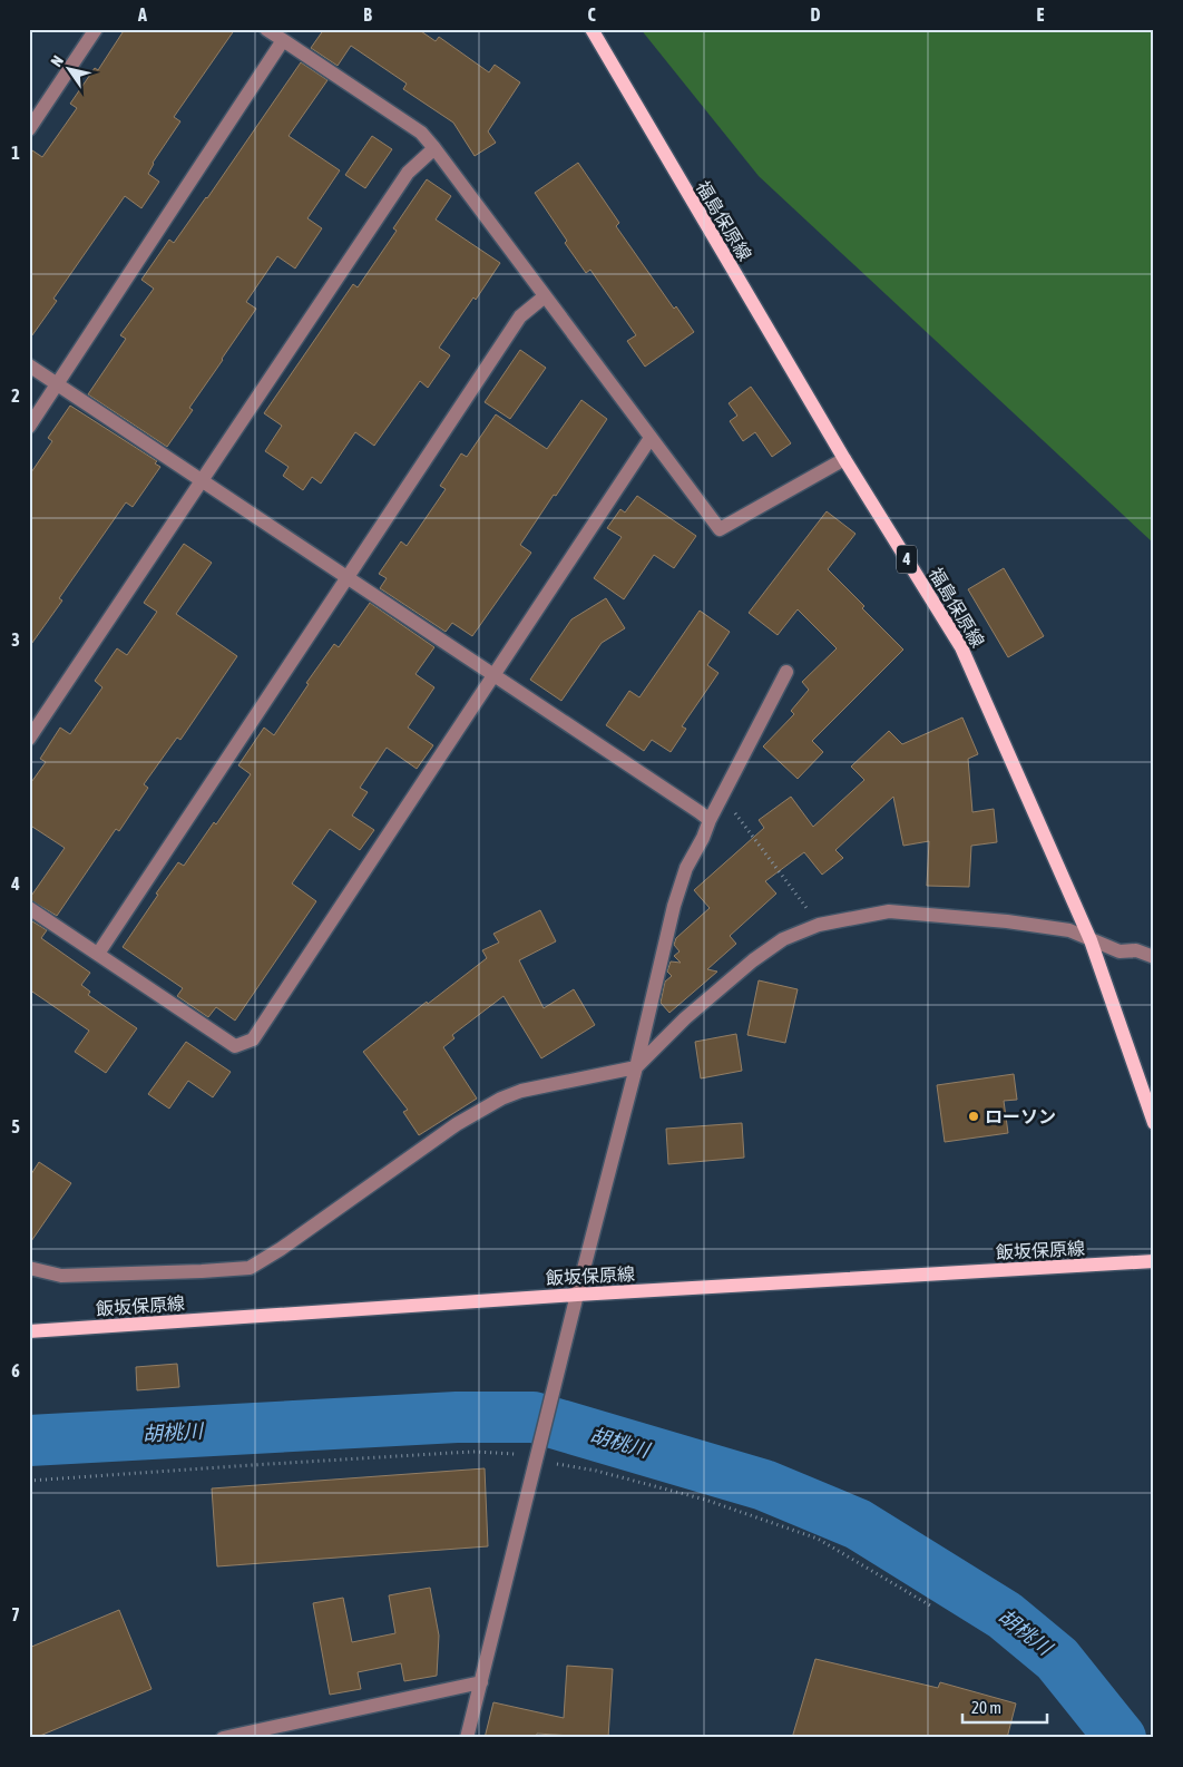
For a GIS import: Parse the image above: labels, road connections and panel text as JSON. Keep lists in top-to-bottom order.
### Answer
{
  "streets": {
    "main road": ["福島保原線", "4", "飯坂保原線"]
  },
  "water": ["胡桃川"],
  "places": ["ローソン"],
  "scale_bar": "20 m",
  "north": "top left",
  "grid": {
    "columns": [
      "A",
      "B",
      "C",
      "D",
      "E"
    ],
    "rows": [
      "1",
      "2",
      "3",
      "4",
      "5",
      "6",
      "7"
    ]
  }
}
